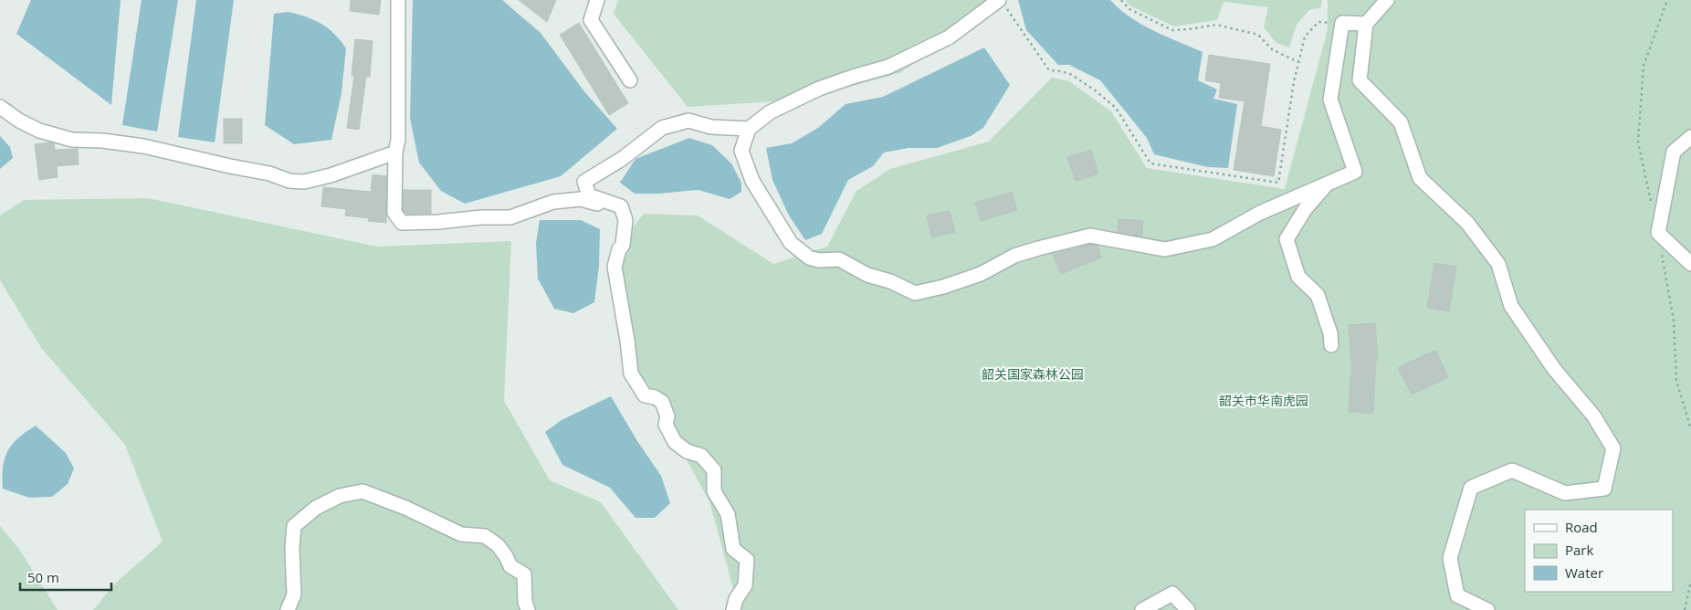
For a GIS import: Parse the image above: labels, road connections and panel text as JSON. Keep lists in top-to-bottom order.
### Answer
{
  "parks": ["韶关国家森林公园", "韶关市华南虎园"],
  "legend": ["Road", "Park", "Water"],
  "scale_bar": "50 m"
}
